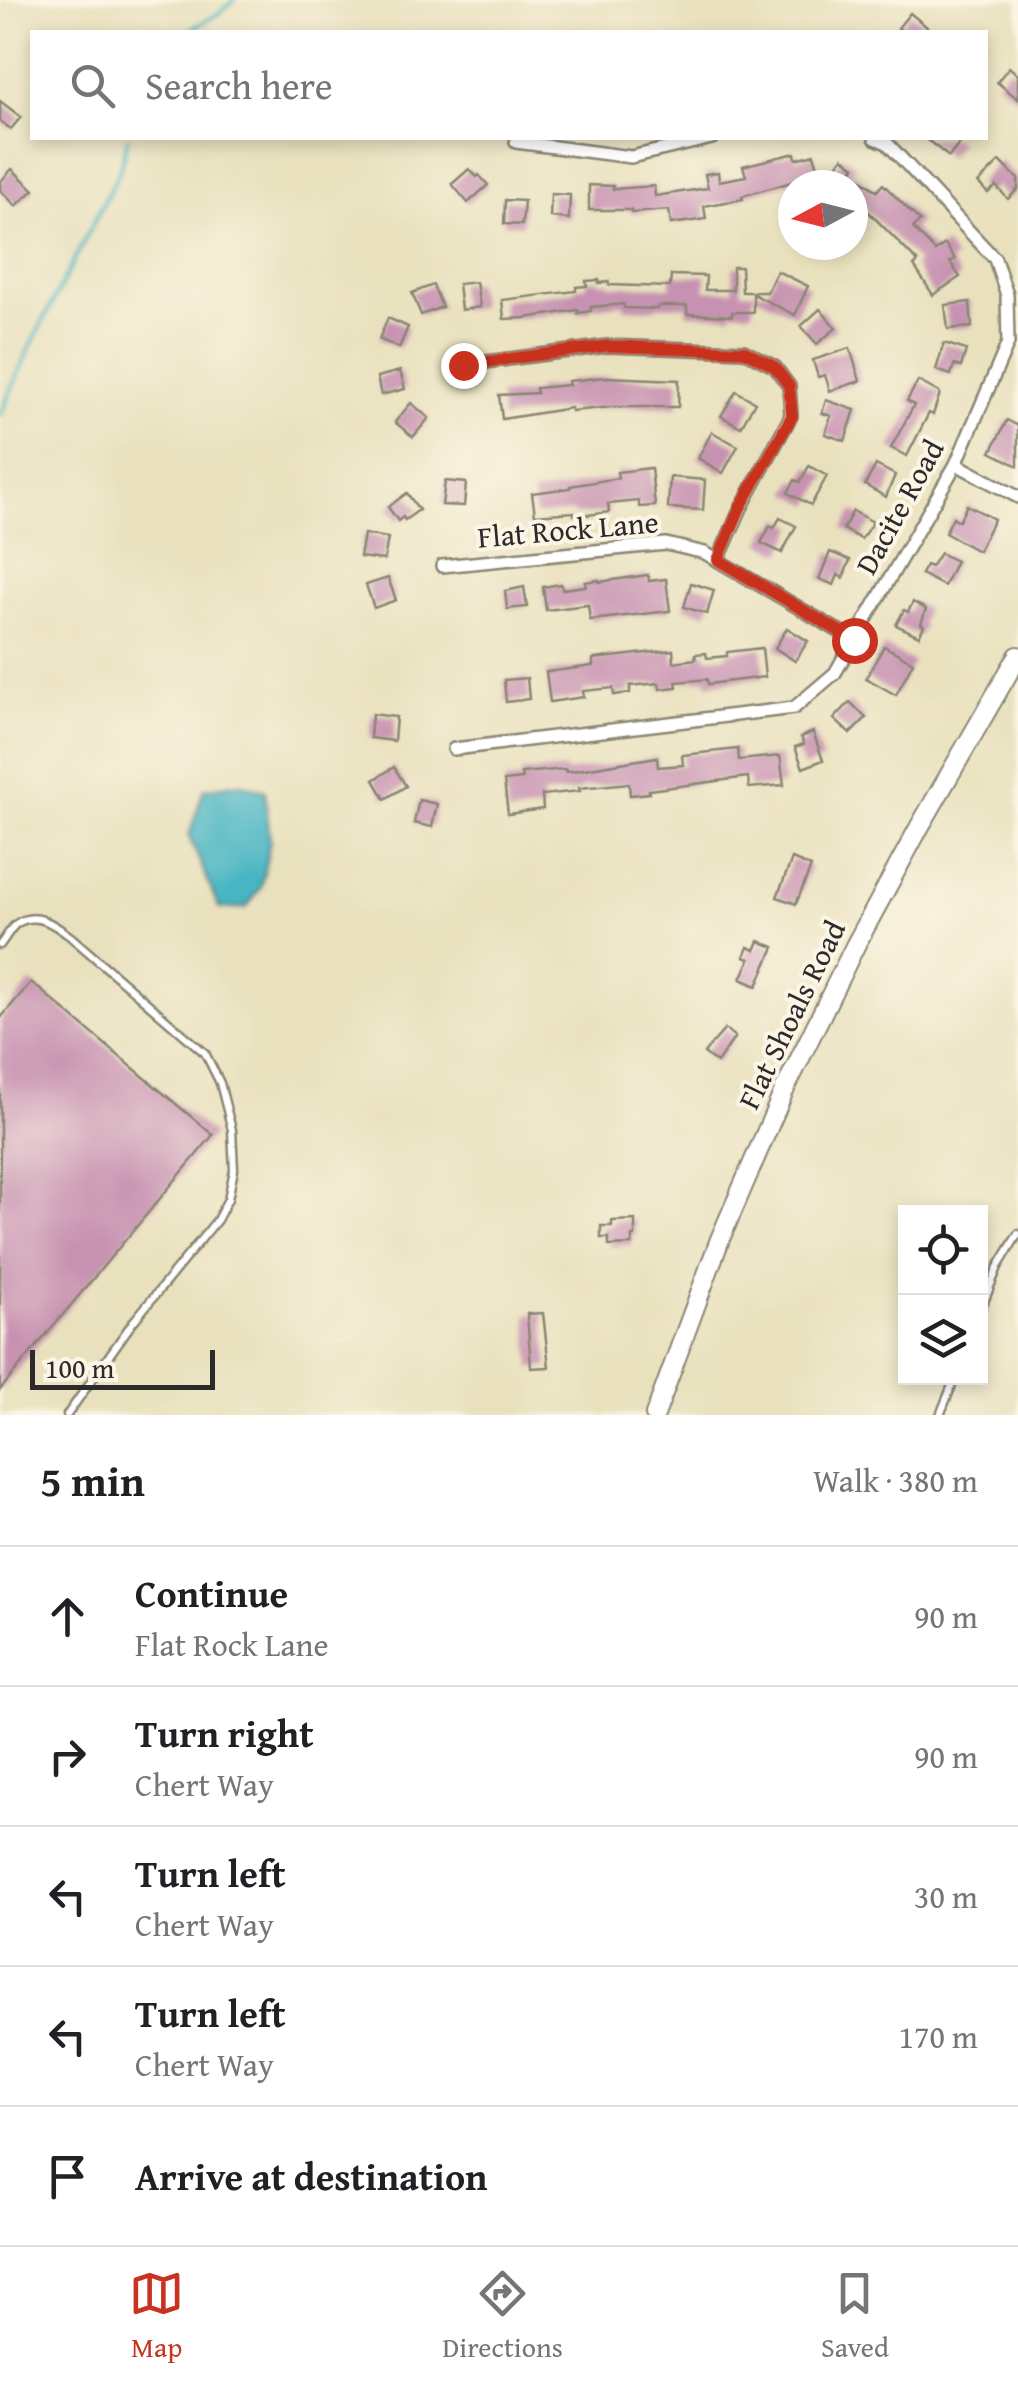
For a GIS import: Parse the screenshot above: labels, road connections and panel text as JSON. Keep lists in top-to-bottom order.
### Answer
{
  "streets": {
    "main road": ["Flat Shoals Road"],
    "street": ["Dacite Road", "Flat Rock Lane"]
  },
  "crossings": [
    ["Dacite Road", "Flat Rock Lane"]
  ],
  "scale_bar": "100 m",
  "north": "left",
  "page": {
    "search": "Search here",
    "scale": "100 m",
    "heading": ["5 min", "Walk · 380 m"],
    "list": [
      ["Continue", "Flat Rock Lane", "90 m"],
      ["Turn right", "Chert Way", "90 m"],
      ["Turn left", "Chert Way", "30 m"],
      ["Turn left", "Chert Way", "170 m"],
      "Arrive at destination"
    ],
    "nav": ["Map", "Directions", "Saved"]
  }
}
